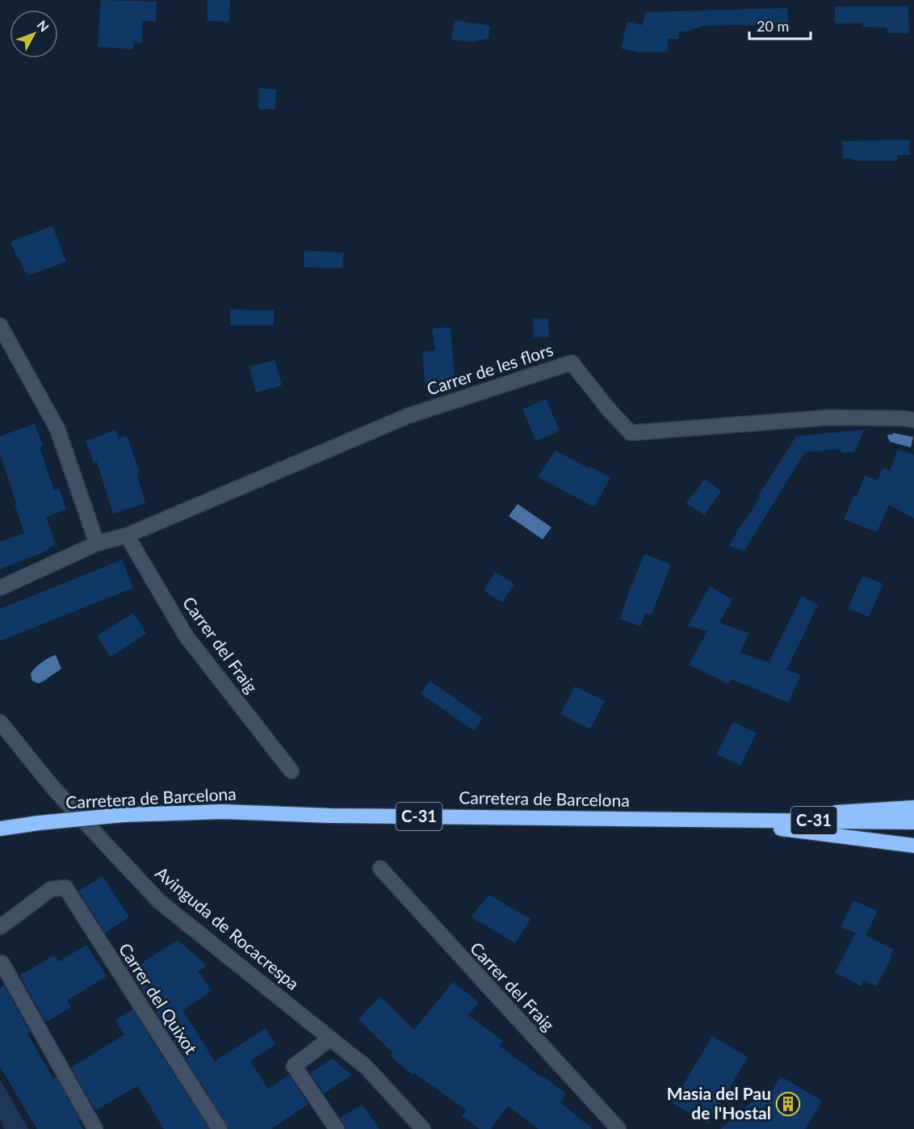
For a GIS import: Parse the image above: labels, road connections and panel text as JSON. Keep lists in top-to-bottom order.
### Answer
{
  "streets": {
    "highway": ["Carretera de Barcelona", "C-31"],
    "street": [
      "Carrer de les flors",
      "Carrer del Fraig",
      "Avinguda de Rocacrespa",
      "Carrer del Quixot"
    ]
  },
  "crossings": [
    ["Carrer de les flors", "Carrer del Fraig"]
  ],
  "places": {
    "building": ["Masia del Pau de l'Hostal"]
  },
  "scale_bar": "20 m",
  "north": "top right"
}
